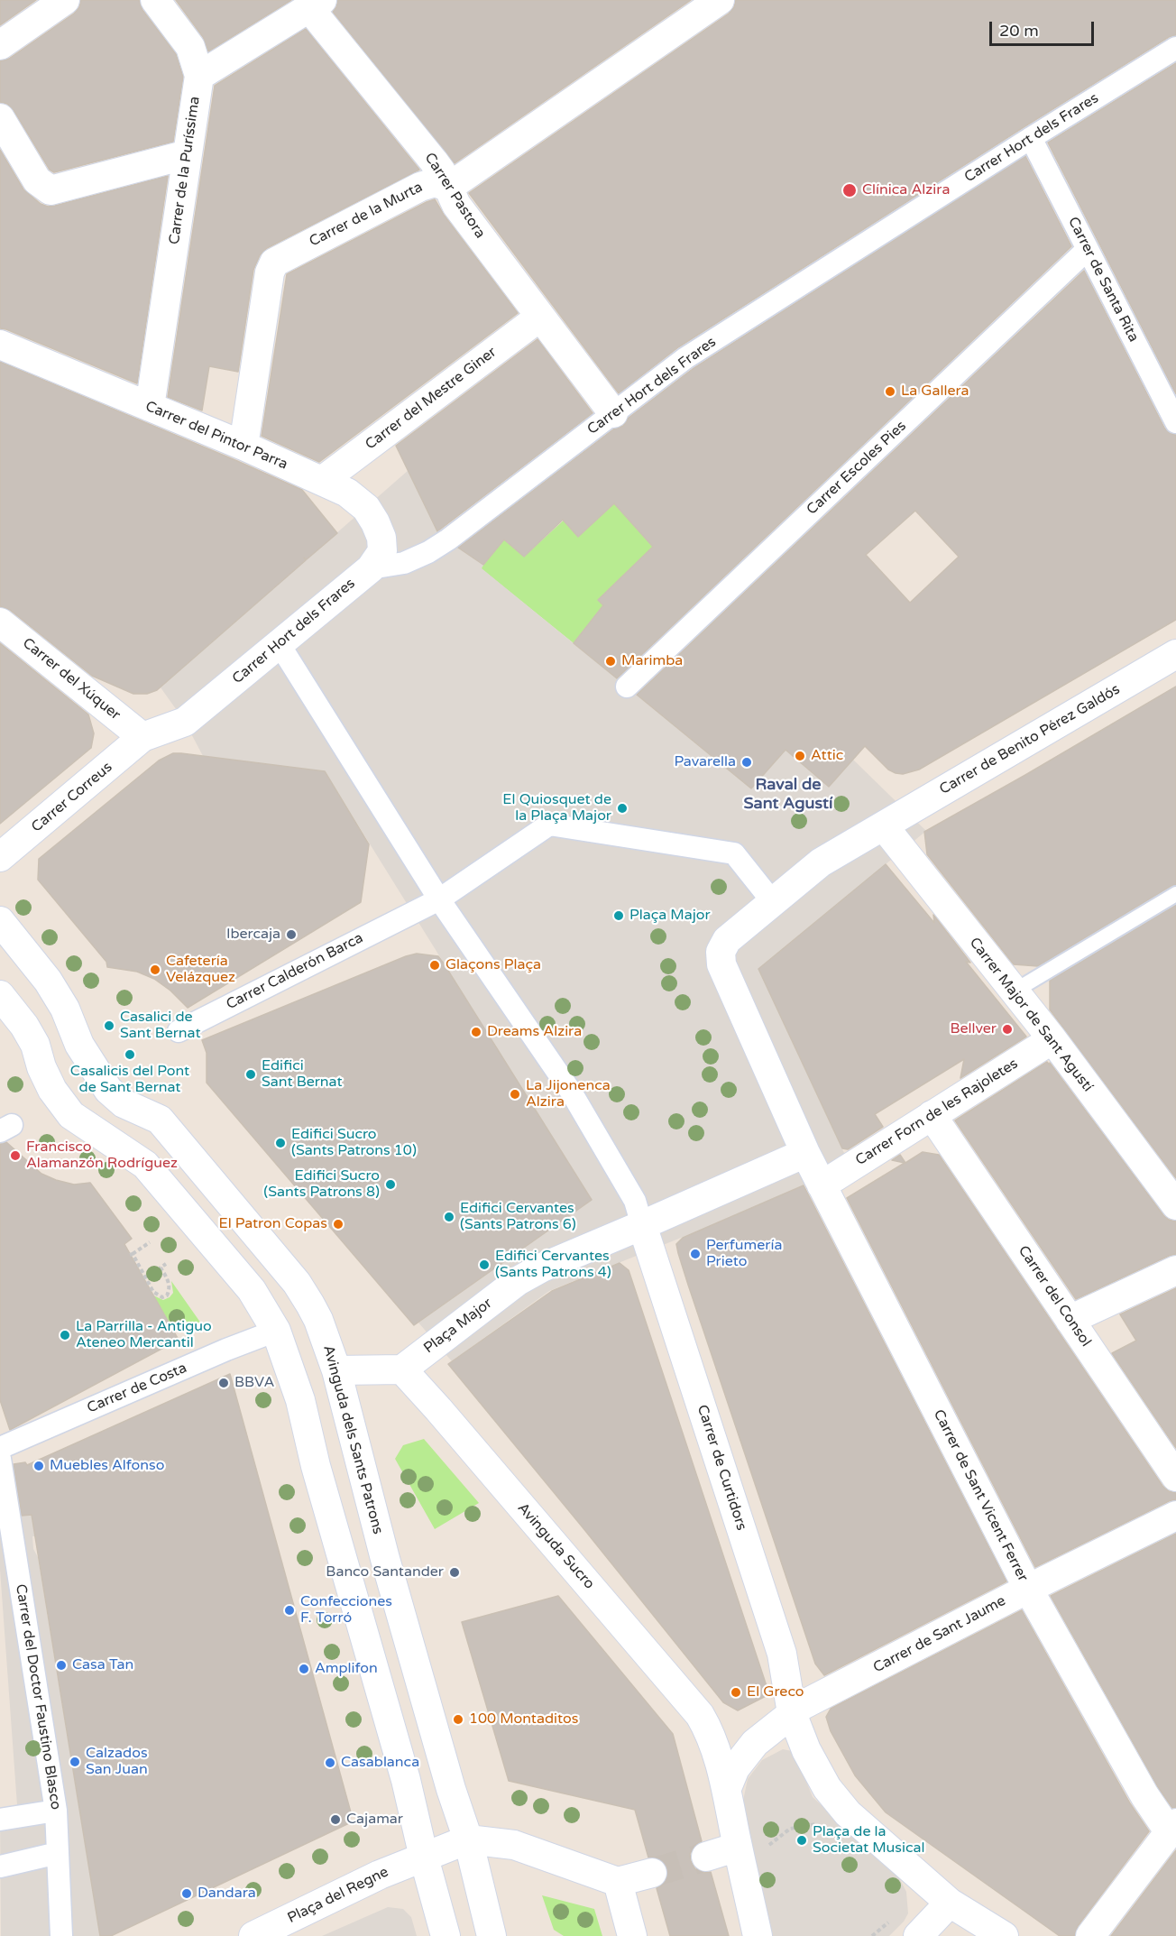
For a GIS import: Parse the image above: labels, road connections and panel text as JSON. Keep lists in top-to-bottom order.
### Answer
{
  "streets": {
    "street": [
      "Carrer Hort dels Frares",
      "Carrer de la Puríssima",
      "Carrer Pastora",
      "Carrer de la Murta",
      "Carrer de Santa Rita",
      "Carrer del Mestre Giner",
      "Carrer del Pintor Parra",
      "Carrer Escoles Pies",
      "Carrer del Xúquer",
      "Carrer de Benito Pérez Galdós",
      "Carrer Correus",
      "Carrer Calderón Barca",
      "Carrer Major de Sant Agustí",
      "Carrer Forn de les Rajoletes",
      "Carrer del Consol",
      "Plaça Major",
      "Carrer de Costa",
      "Avinguda dels Sants Patrons",
      "Carrer de Curtidors",
      "Carrer de Sant Vicent Ferrer",
      "Avinguda Sucro",
      "Carrer de Sant Jaume",
      "Carrer del Doctor Faustino Blasco",
      "Plaça del Regne"
    ]
  },
  "crossings": [
    ["Carrer Hort dels Frares", "Carrer Pastora"],
    ["Carrer Hort dels Frares", "Carrer de Santa Rita"],
    ["Carrer Hort dels Frares", "Carrer del Pintor Parra"],
    ["Carrer Hort dels Frares", "Carrer del Xúquer"],
    ["Carrer Hort dels Frares", "Carrer Correus"],
    ["Carrer de la Puríssima", "Carrer Pastora"],
    ["Carrer de la Puríssima", "Carrer del Pintor Parra"],
    ["Carrer Pastora", "Carrer de la Murta"],
    ["Carrer Pastora", "Carrer del Mestre Giner"],
    ["Carrer de la Murta", "Carrer del Pintor Parra"],
    ["Carrer de Santa Rita", "Carrer Escoles Pies"],
    ["Carrer del Mestre Giner", "Carrer del Pintor Parra"],
    ["Carrer del Xúquer", "Carrer Correus"],
    ["Carrer de Benito Pérez Galdós", "Carrer Major de Sant Agustí"],
    ["Carrer Major de Sant Agustí", "Carrer Forn de les Rajoletes"],
    ["Carrer Forn de les Rajoletes", "Carrer del Consol"],
    ["Carrer Forn de les Rajoletes", "Carrer de Sant Vicent Ferrer"],
    ["Plaça Major", "Carrer de Curtidors"],
    ["Plaça Major", "Carrer de Sant Vicent Ferrer"],
    ["Plaça Major", "Avinguda Sucro"],
    ["Avinguda dels Sants Patrons", "Plaça del Regne"],
    ["Carrer de Curtidors", "Carrer de Sant Jaume"],
    ["Carrer de Sant Vicent Ferrer", "Carrer de Sant Jaume"]
  ],
  "districts": ["Raval de Sant Agustí"],
  "places": [
    "Clínica Alzira",
    "La Gallera",
    "Marimba",
    "Attic",
    "Pavarella",
    "El Quiosquet de la Plaça Major",
    "Plaça Major",
    "Ibercaja",
    "Glaçons Plaça",
    "Cafetería Velázquez",
    "Casalici de Sant Bernat",
    "Bellver",
    "Dreams Alzira",
    "Casalicis del Pont de Sant Bernat",
    "Edifici Sant Bernat",
    "La Jijonenca Alzira",
    "Edifici Sucro (Sants Patrons 10)",
    "Francisco Alamanzón Rodríguez",
    "Edifici Sucro (Sants Patrons 8)",
    "Edifici Cervantes (Sants Patrons 6)",
    "El Patron Copas",
    "Perfumería Prieto",
    "Edifici Cervantes (Sants Patrons 4)",
    "La Parrilla - Antiguo Ateneo Mercantil",
    "BBVA",
    "Muebles Alfonso",
    "Banco Santander",
    "Confecciones F. Torró",
    "Casa Tan",
    "Amplifon",
    "El Greco",
    "100 Montaditos",
    "Calzados San Juan",
    "Casablanca",
    "Cajamar",
    "Plaça de la Societat Musical",
    "Dandara"
  ],
  "scale_bar": "20 m"
}
